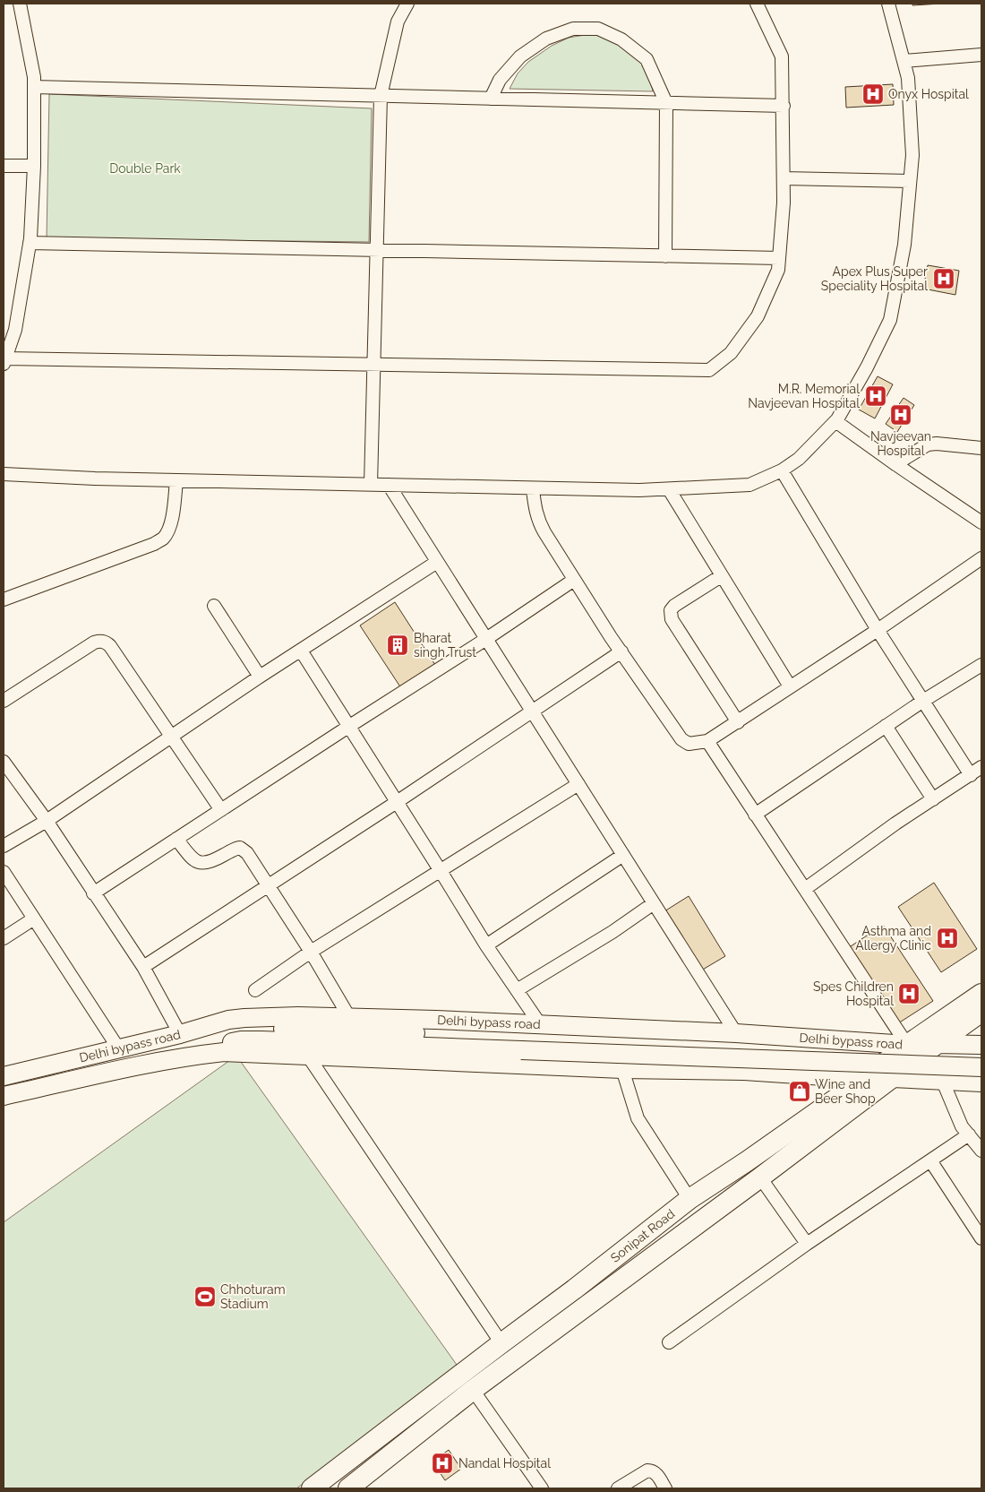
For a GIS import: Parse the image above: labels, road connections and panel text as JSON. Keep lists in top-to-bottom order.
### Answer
{
  "streets": {
    "main road": ["Delhi bypass road", "Sonipat Road"]
  },
  "crossings": [
    ["Delhi bypass road", "Sonipat Road"]
  ],
  "parks": ["Double Park"],
  "places": {
    "hospital": [
      "Onyx Hospital",
      "Apex Plus Super Speciality Hospital",
      "M.R. Memorial Navjeevan Hospital",
      "Navjeevan Hospital",
      "Asthma and Allergy Clinic",
      "Spes Children Hospital",
      "Nandal Hospital"
    ],
    "building": ["Bharat singh Trust"],
    "shop": ["Wine and Beer Shop"],
    "sports": ["Chhoturam Stadium"]
  }
}
